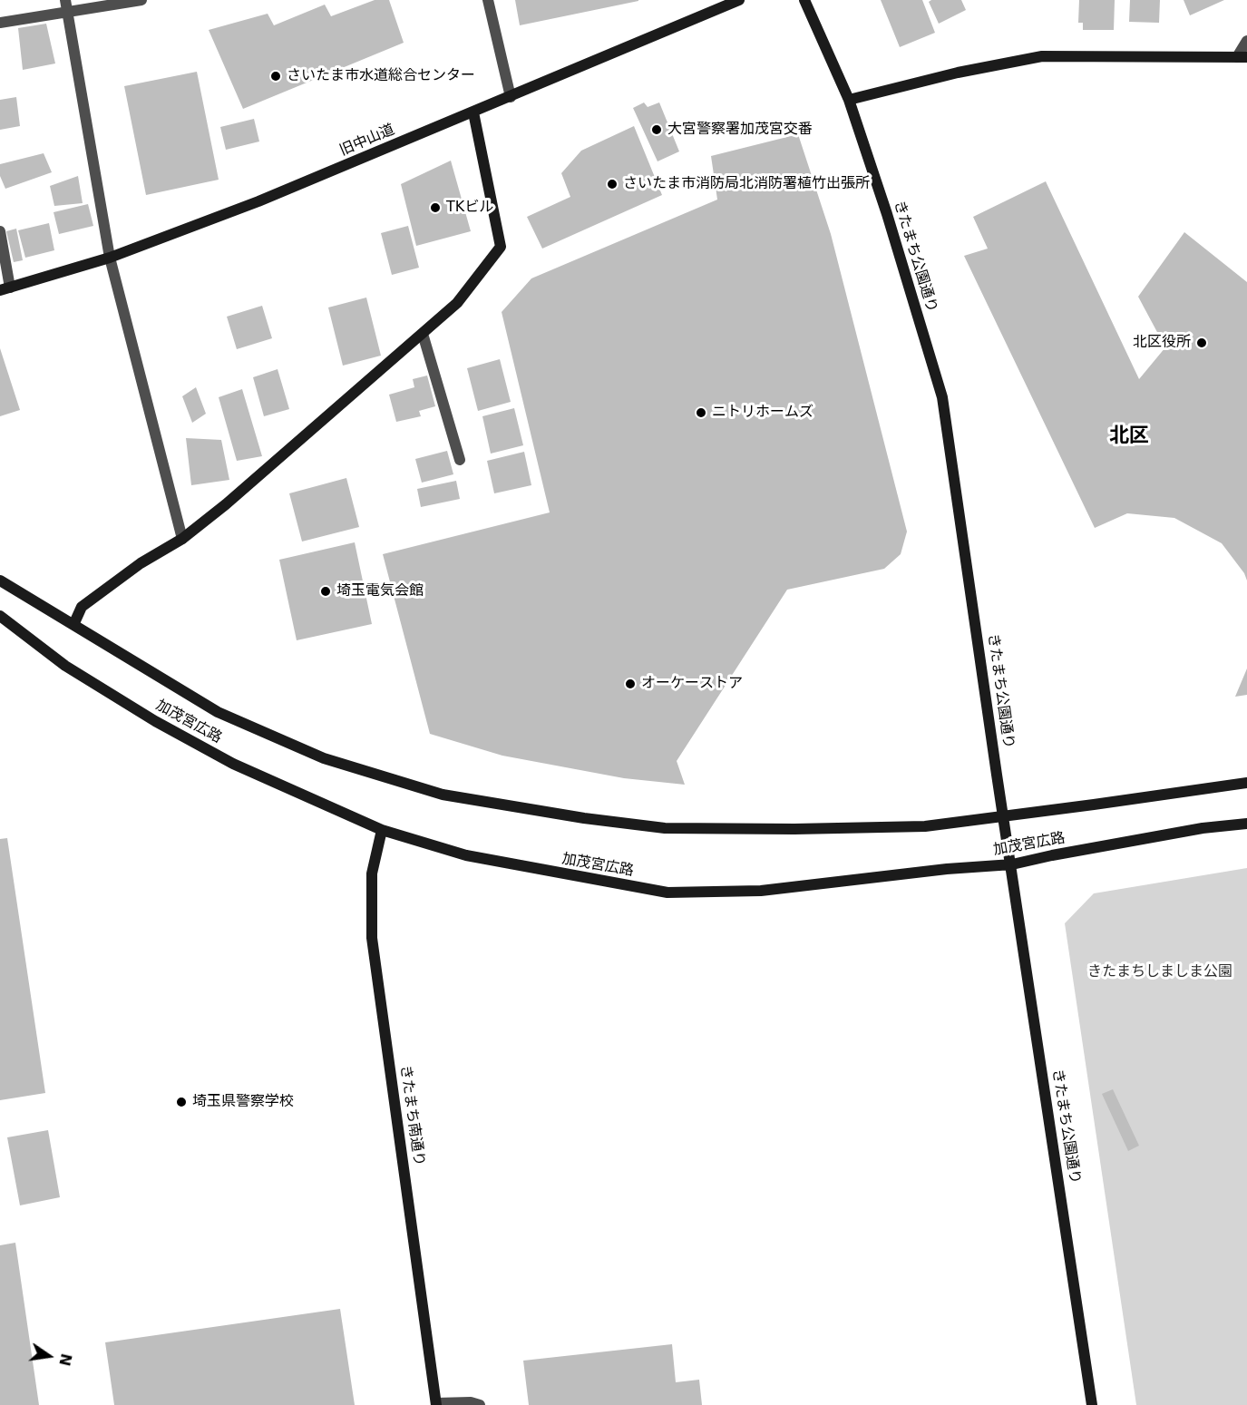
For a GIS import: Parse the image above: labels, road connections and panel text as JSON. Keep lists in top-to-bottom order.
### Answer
{
  "streets": {
    "street": [
      "旧中山道",
      "きたまち公園通り",
      "加茂宮広路",
      "きたまち南通り"
    ]
  },
  "crossings": [
    ["きたまち公園通り", "加茂宮広路"],
    ["加茂宮広路", "きたまち南通り"]
  ],
  "districts": ["北区"],
  "parks": ["きたまちしましま公園"],
  "places": [
    "さいたま市水道総合センター",
    "大宮警察署加茂宮交番",
    "さいたま市消防局北消防署植竹出張所",
    "TKビル",
    "北区役所",
    "ニトリホームズ",
    "埼玉電気会館",
    "オーケーストア",
    "埼玉県警察学校"
  ],
  "north": "right"
}
